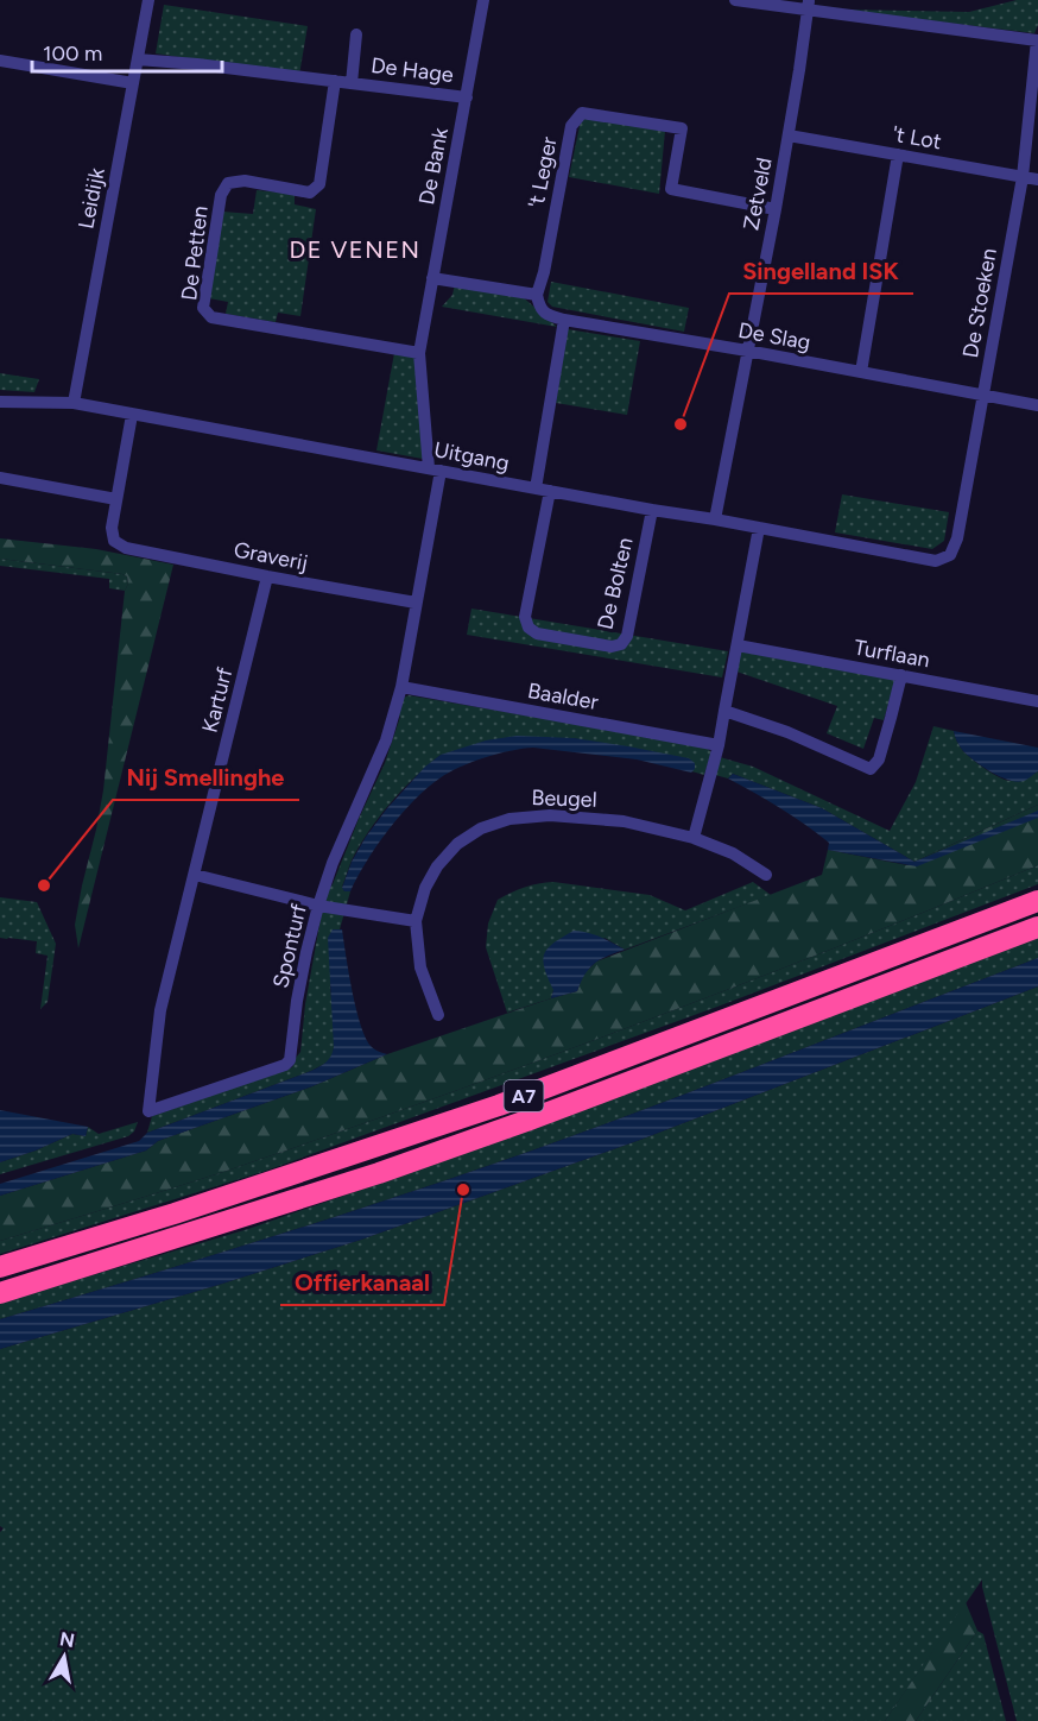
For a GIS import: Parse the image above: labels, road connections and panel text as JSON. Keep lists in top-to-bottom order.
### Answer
{
  "streets": {
    "highway": ["A7"],
    "street": [
      "De Hage",
      "'t Lot",
      "De Bank",
      "'t Leger",
      "Zetveld",
      "Leidijk",
      "De Petten",
      "De Stoeken",
      "De Slag",
      "Uitgang",
      "Graverij",
      "De Bolten",
      "Turflaan",
      "Baalder",
      "Karturf",
      "Beugel",
      "Sponturf"
    ]
  },
  "crossings": [
    ["De Hage", "De Bank"],
    ["De Hage", "Leidijk"],
    ["De Hage", "De Petten"],
    ["'t Lot", "Zetveld"],
    ["'t Lot", "De Stoeken"],
    ["De Bank", "De Petten"],
    ["De Bank", "Uitgang"],
    ["'t Leger", "Zetveld"],
    ["'t Leger", "De Slag"],
    ["Zetveld", "De Slag"],
    ["Zetveld", "Uitgang"],
    ["Leidijk", "Uitgang"],
    ["De Stoeken", "De Slag"],
    ["De Stoeken", "Uitgang"],
    ["Uitgang", "Graverij"],
    ["Uitgang", "De Bolten"],
    ["Graverij", "Karturf"],
    ["Graverij", "Sponturf"],
    ["Baalder", "Sponturf"],
    ["Karturf", "Sponturf"]
  ],
  "districts": ["DE VENEN"],
  "places": ["Singelland ISK", "Nij Smellinghe", "Offierkanaal"],
  "scale_bar": "100 m",
  "north": "top"
}
